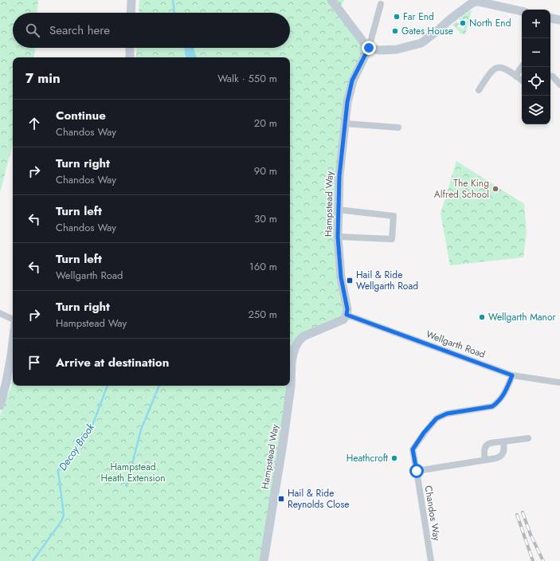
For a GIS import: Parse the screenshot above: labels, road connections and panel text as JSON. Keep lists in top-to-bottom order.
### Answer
{
  "streets": {
    "street": ["Hampstead Way", "Wellgarth Road", "Chandos Way"]
  },
  "crossings": [
    ["Hampstead Way", "Wellgarth Road"],
    ["Wellgarth Road", "Chandos Way"]
  ],
  "water": ["Decoy Brook"],
  "parks": ["Hampstead Heath Extension"],
  "places": {
    "other": [
      "Far End",
      "North End",
      "Gates House",
      "The King Alfred School",
      "Wellgarth Manor",
      "Heathcroft"
    ],
    "transit": ["Hail & Ride Wellgarth Road", "Hail & Ride Reynolds Close"]
  },
  "page": {
    "map_buttons": ["+", "−"],
    "search": "Search here",
    "heading": ["7 min", "Walk · 550 m"],
    "list": [
      ["Continue", "Chandos Way", "20 m"],
      ["Turn right", "Chandos Way", "90 m"],
      ["Turn left", "Chandos Way", "30 m"],
      ["Turn left", "Wellgarth Road", "160 m"],
      ["Turn right", "Hampstead Way", "250 m"],
      "Arrive at destination"
    ]
  }
}
